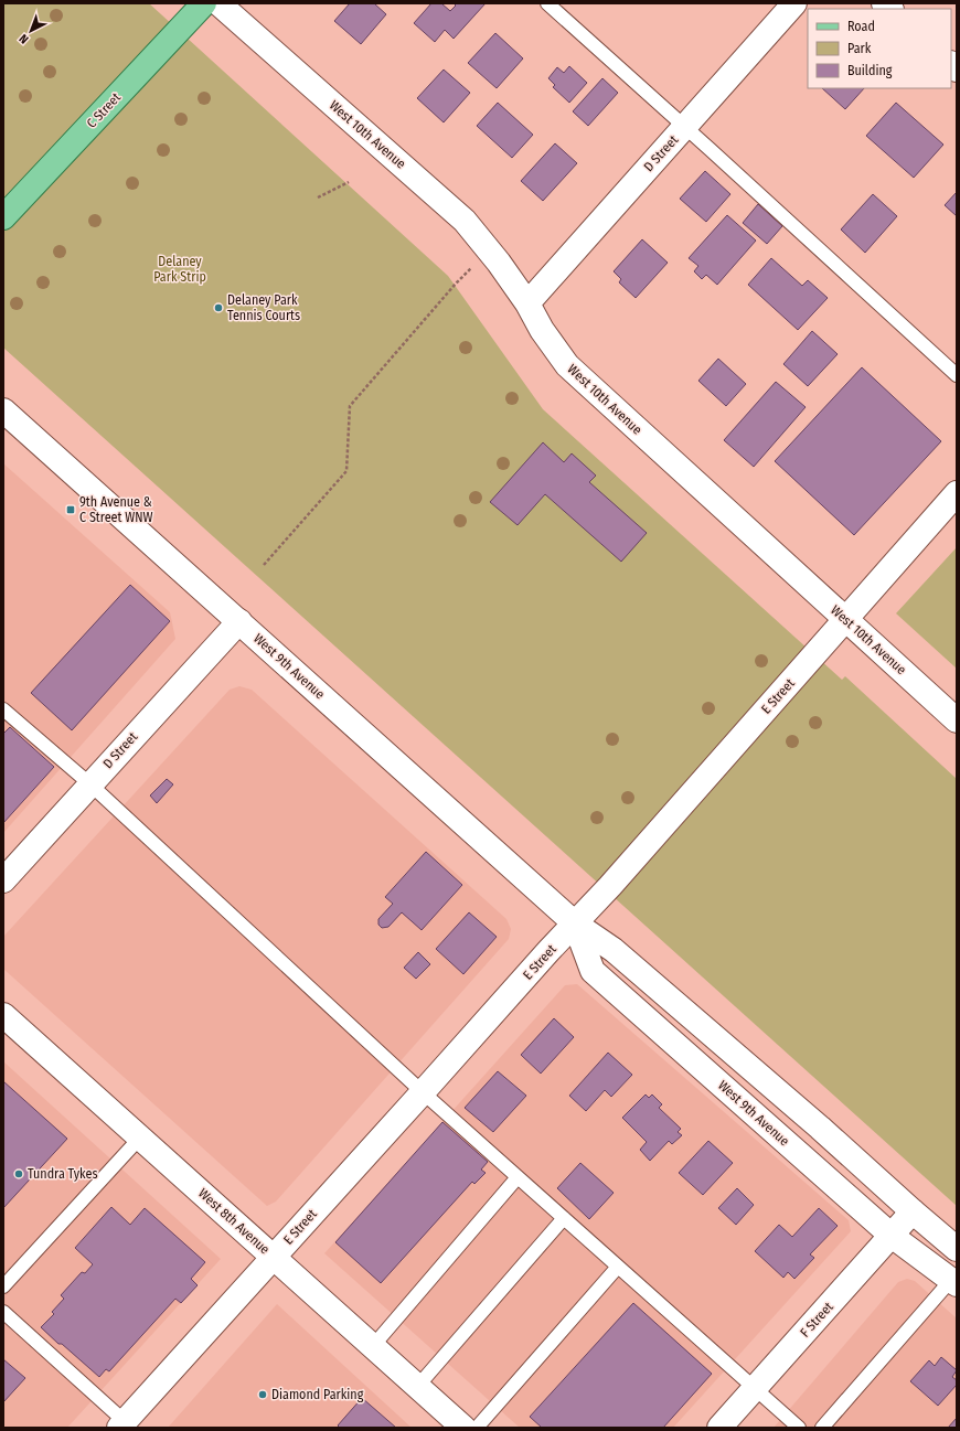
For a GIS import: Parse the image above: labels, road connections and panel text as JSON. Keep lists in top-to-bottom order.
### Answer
{
  "streets": {
    "main road": ["C Street"],
    "street": [
      "West 10th Avenue",
      "D Street",
      "West 9th Avenue",
      "E Street",
      "West 8th Avenue",
      "F Street"
    ]
  },
  "crossings": [
    ["West 10th Avenue", "D Street"],
    ["West 10th Avenue", "E Street"],
    ["D Street", "West 9th Avenue"],
    ["West 9th Avenue", "E Street"],
    ["West 9th Avenue", "F Street"],
    ["E Street", "West 8th Avenue"]
  ],
  "parks": ["Delaney Park Strip"],
  "places": {
    "other": ["Delaney Park Tennis Courts", "Tundra Tykes", "Diamond Parking"],
    "transit": ["9th Avenue & C Street WNW"]
  },
  "legend": ["Road", "Park", "Building"],
  "north": "bottom left"
}
